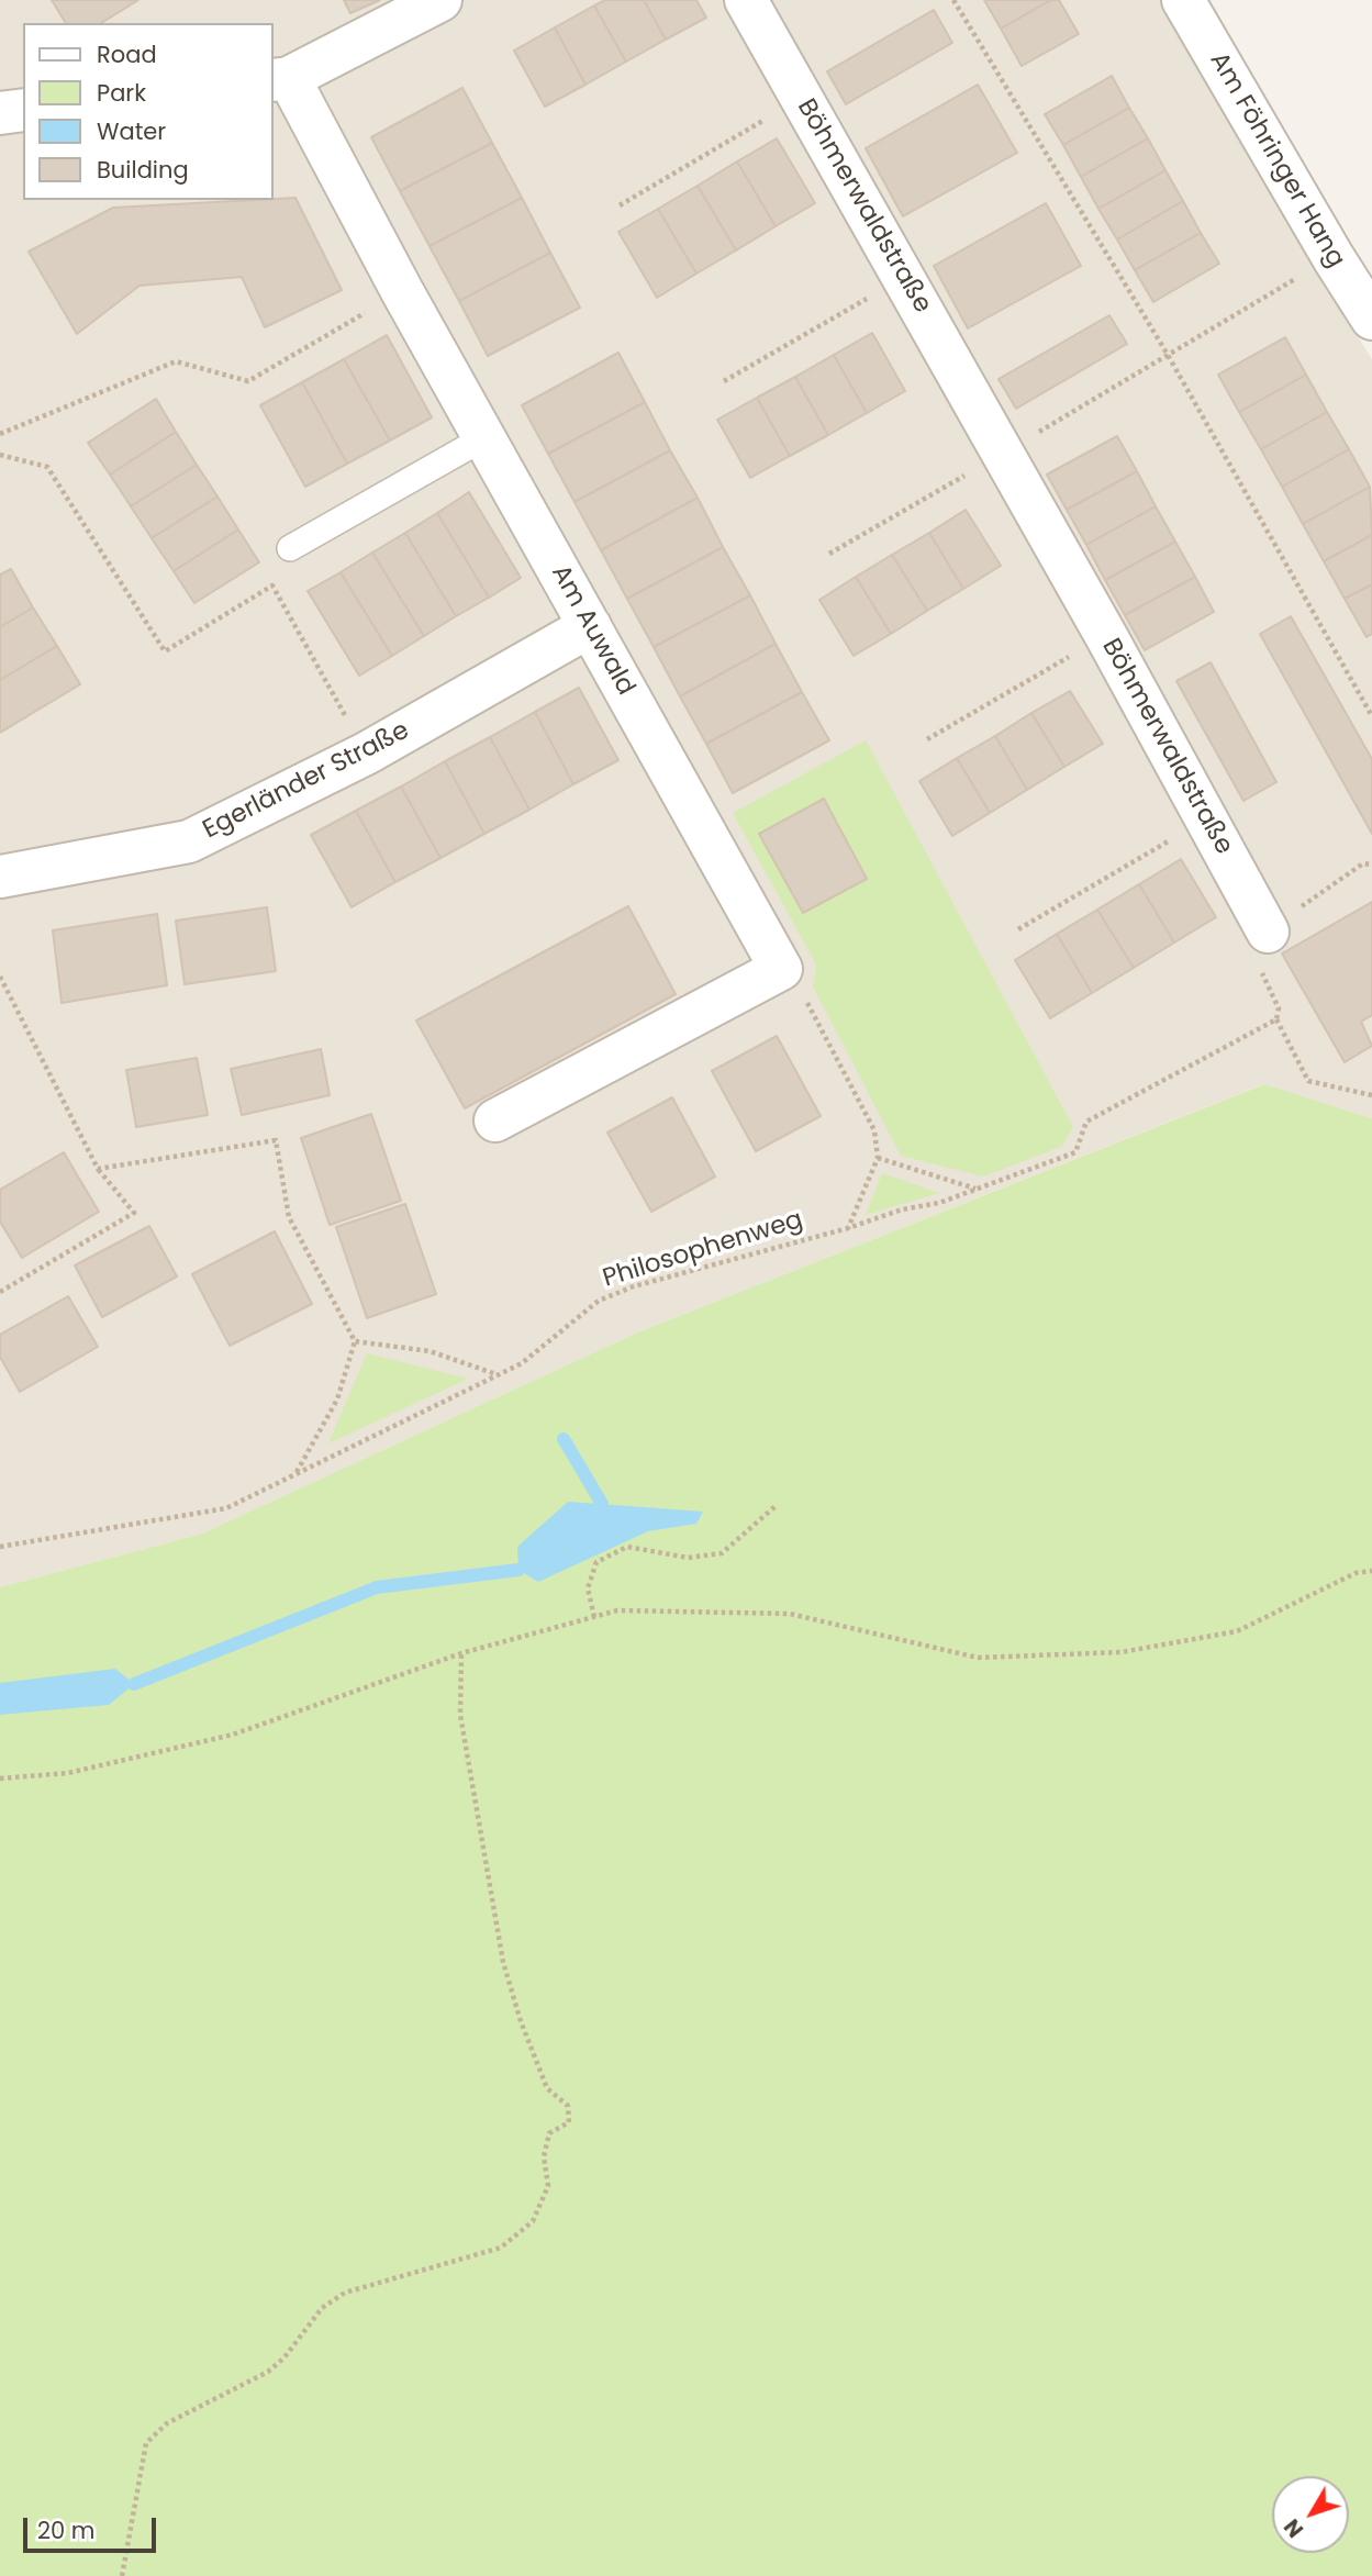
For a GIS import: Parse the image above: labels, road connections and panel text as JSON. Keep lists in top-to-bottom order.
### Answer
{
  "streets": {
    "street": [
      "Am Föhringer Hang",
      "Böhmerwaldstraße",
      "Am Auwald",
      "Egerländer Straße"
    ],
    "path": ["Philosophenweg"]
  },
  "crossings": [
    ["Am Auwald", "Egerländer Straße"]
  ],
  "legend": [
    "Road",
    "Park",
    "Water",
    "Building"
  ],
  "scale_bar": "20 m",
  "north": "bottom left"
}
